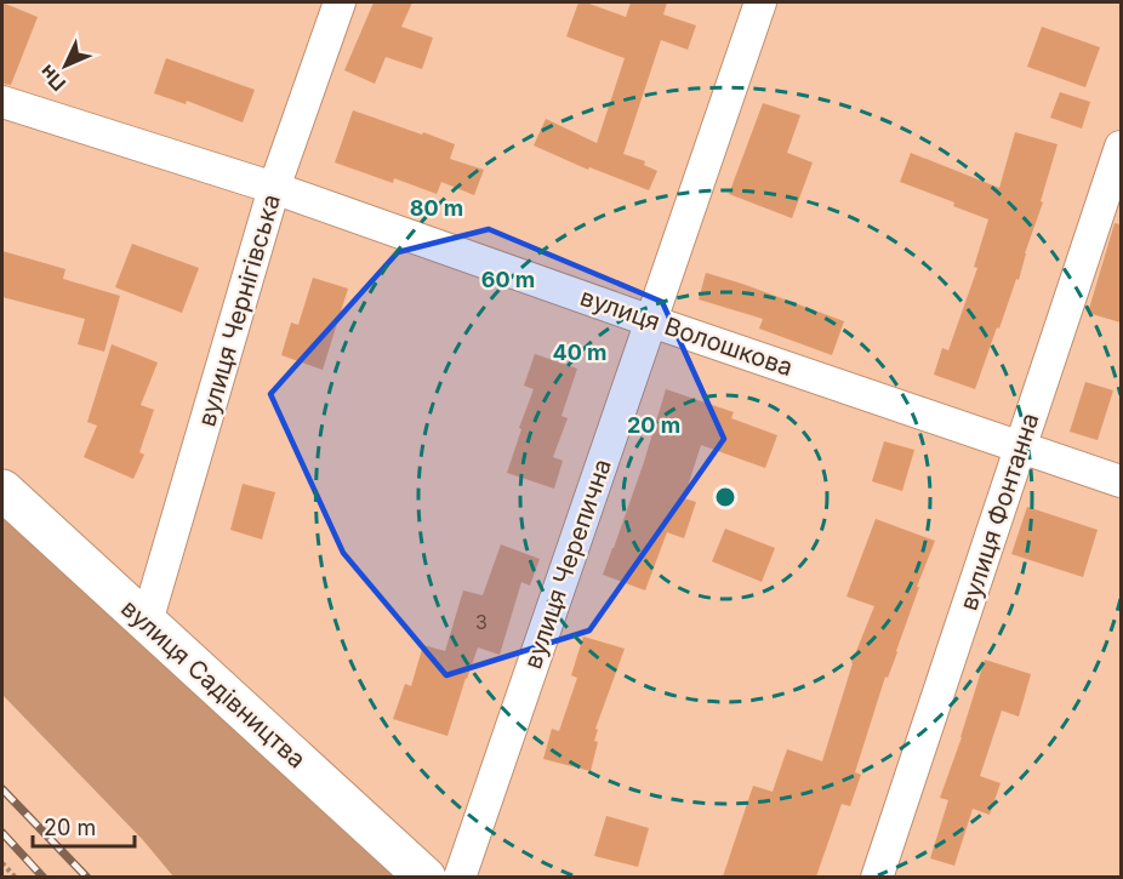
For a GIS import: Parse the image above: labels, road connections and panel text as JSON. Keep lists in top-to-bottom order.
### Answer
{
  "streets": {
    "street": [
      "вулиця Чернігівська",
      "вулиця Волошкова",
      "вулиця Фонтанна",
      "вулиця Черепична",
      "вулиця Садівництва"
    ]
  },
  "crossings": [
    ["вулиця Чернігівська", "вулиця Волошкова"],
    ["вулиця Чернігівська", "вулиця Садівництва"],
    ["вулиця Волошкова", "вулиця Фонтанна"],
    ["вулиця Волошкова", "вулиця Черепична"]
  ],
  "house_numbers": ["3"],
  "scale_bar": "20 m",
  "north": "bottom left",
  "rings": [
    "80 m",
    "60 m",
    "40 m",
    "20 m"
  ]
}
